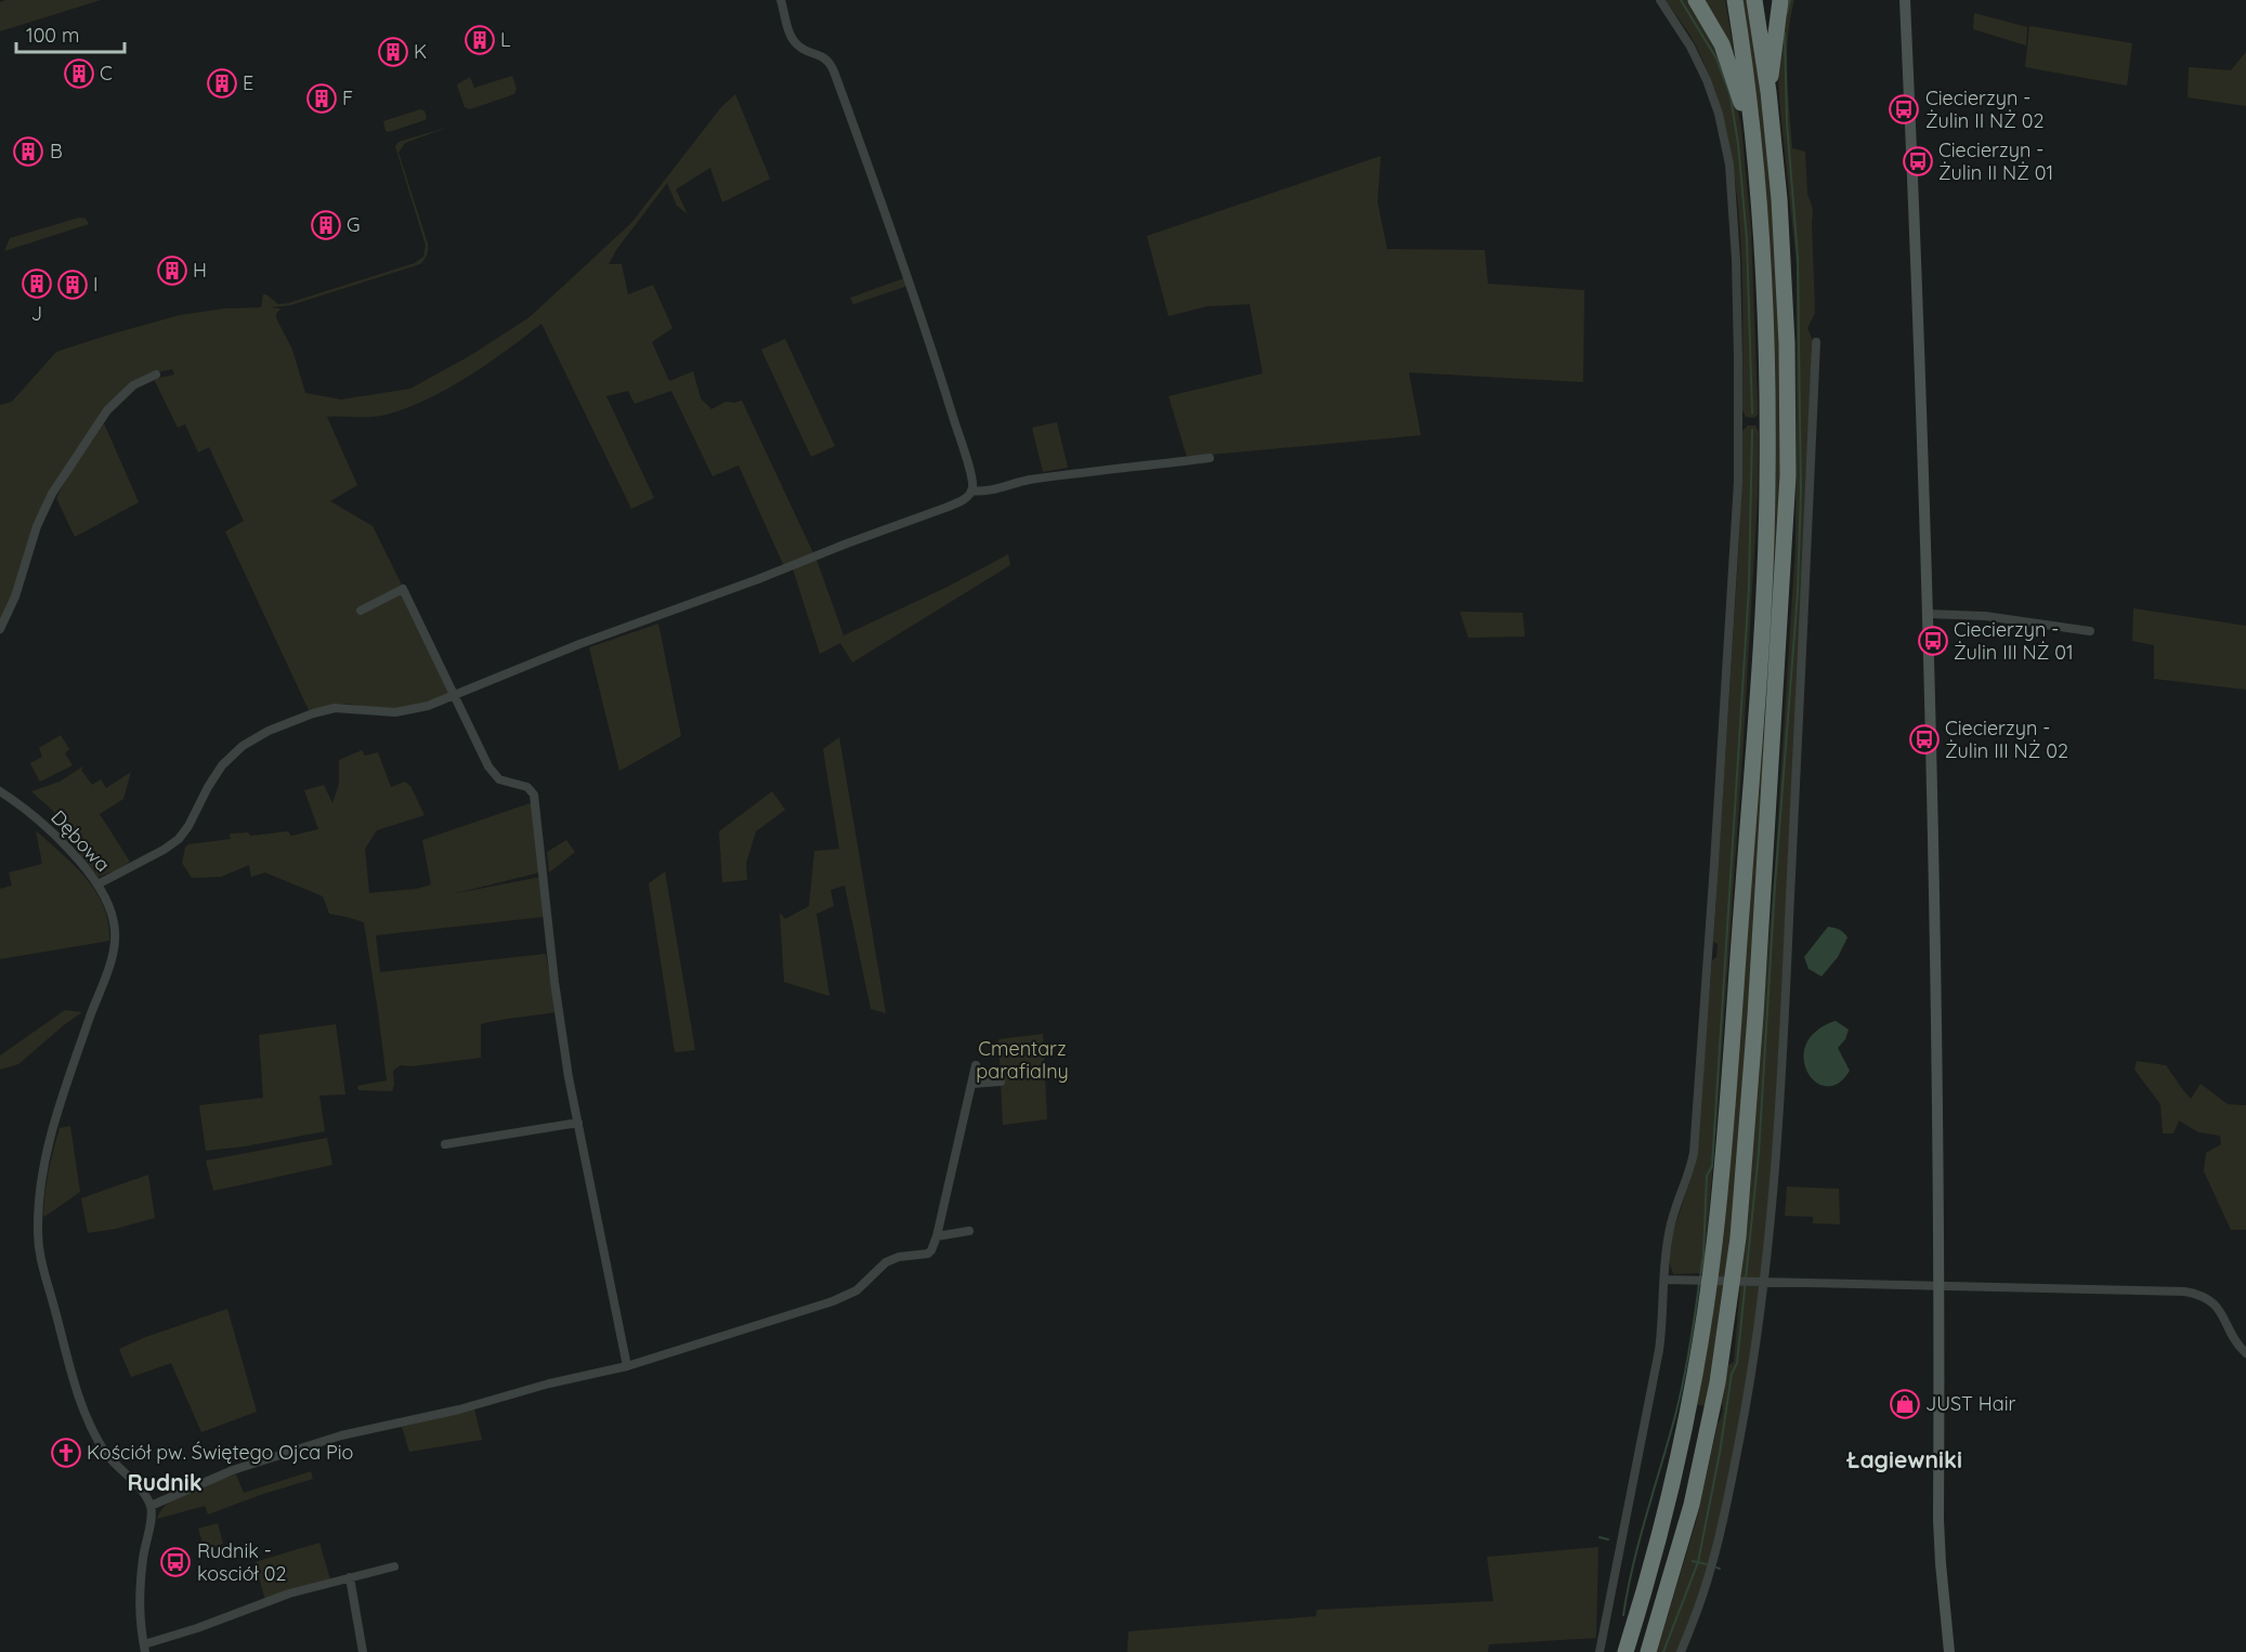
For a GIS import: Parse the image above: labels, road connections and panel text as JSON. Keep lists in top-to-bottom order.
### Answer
{
  "streets": {
    "street": ["Dębowa"]
  },
  "districts": ["Łagiewniki", "Rudnik"],
  "parks": ["Cmentarz parafialny"],
  "places": {
    "building": [
      "L",
      "K",
      "C",
      "E",
      "F",
      "B",
      "G",
      "H",
      "J",
      "I"
    ],
    "bus stop": [
      "Ciecierzyn - Żulin II NŻ 02",
      "Ciecierzyn - Żulin II NŻ 01",
      "Ciecierzyn - Żulin III NŻ 01",
      "Ciecierzyn - Żulin III NŻ 02",
      "Rudnik - kosciół 02"
    ],
    "shop": ["JUST Hair"],
    "church": ["Kościół pw. Świętego Ojca Pio"]
  },
  "scale_bar": "100 m"
}
